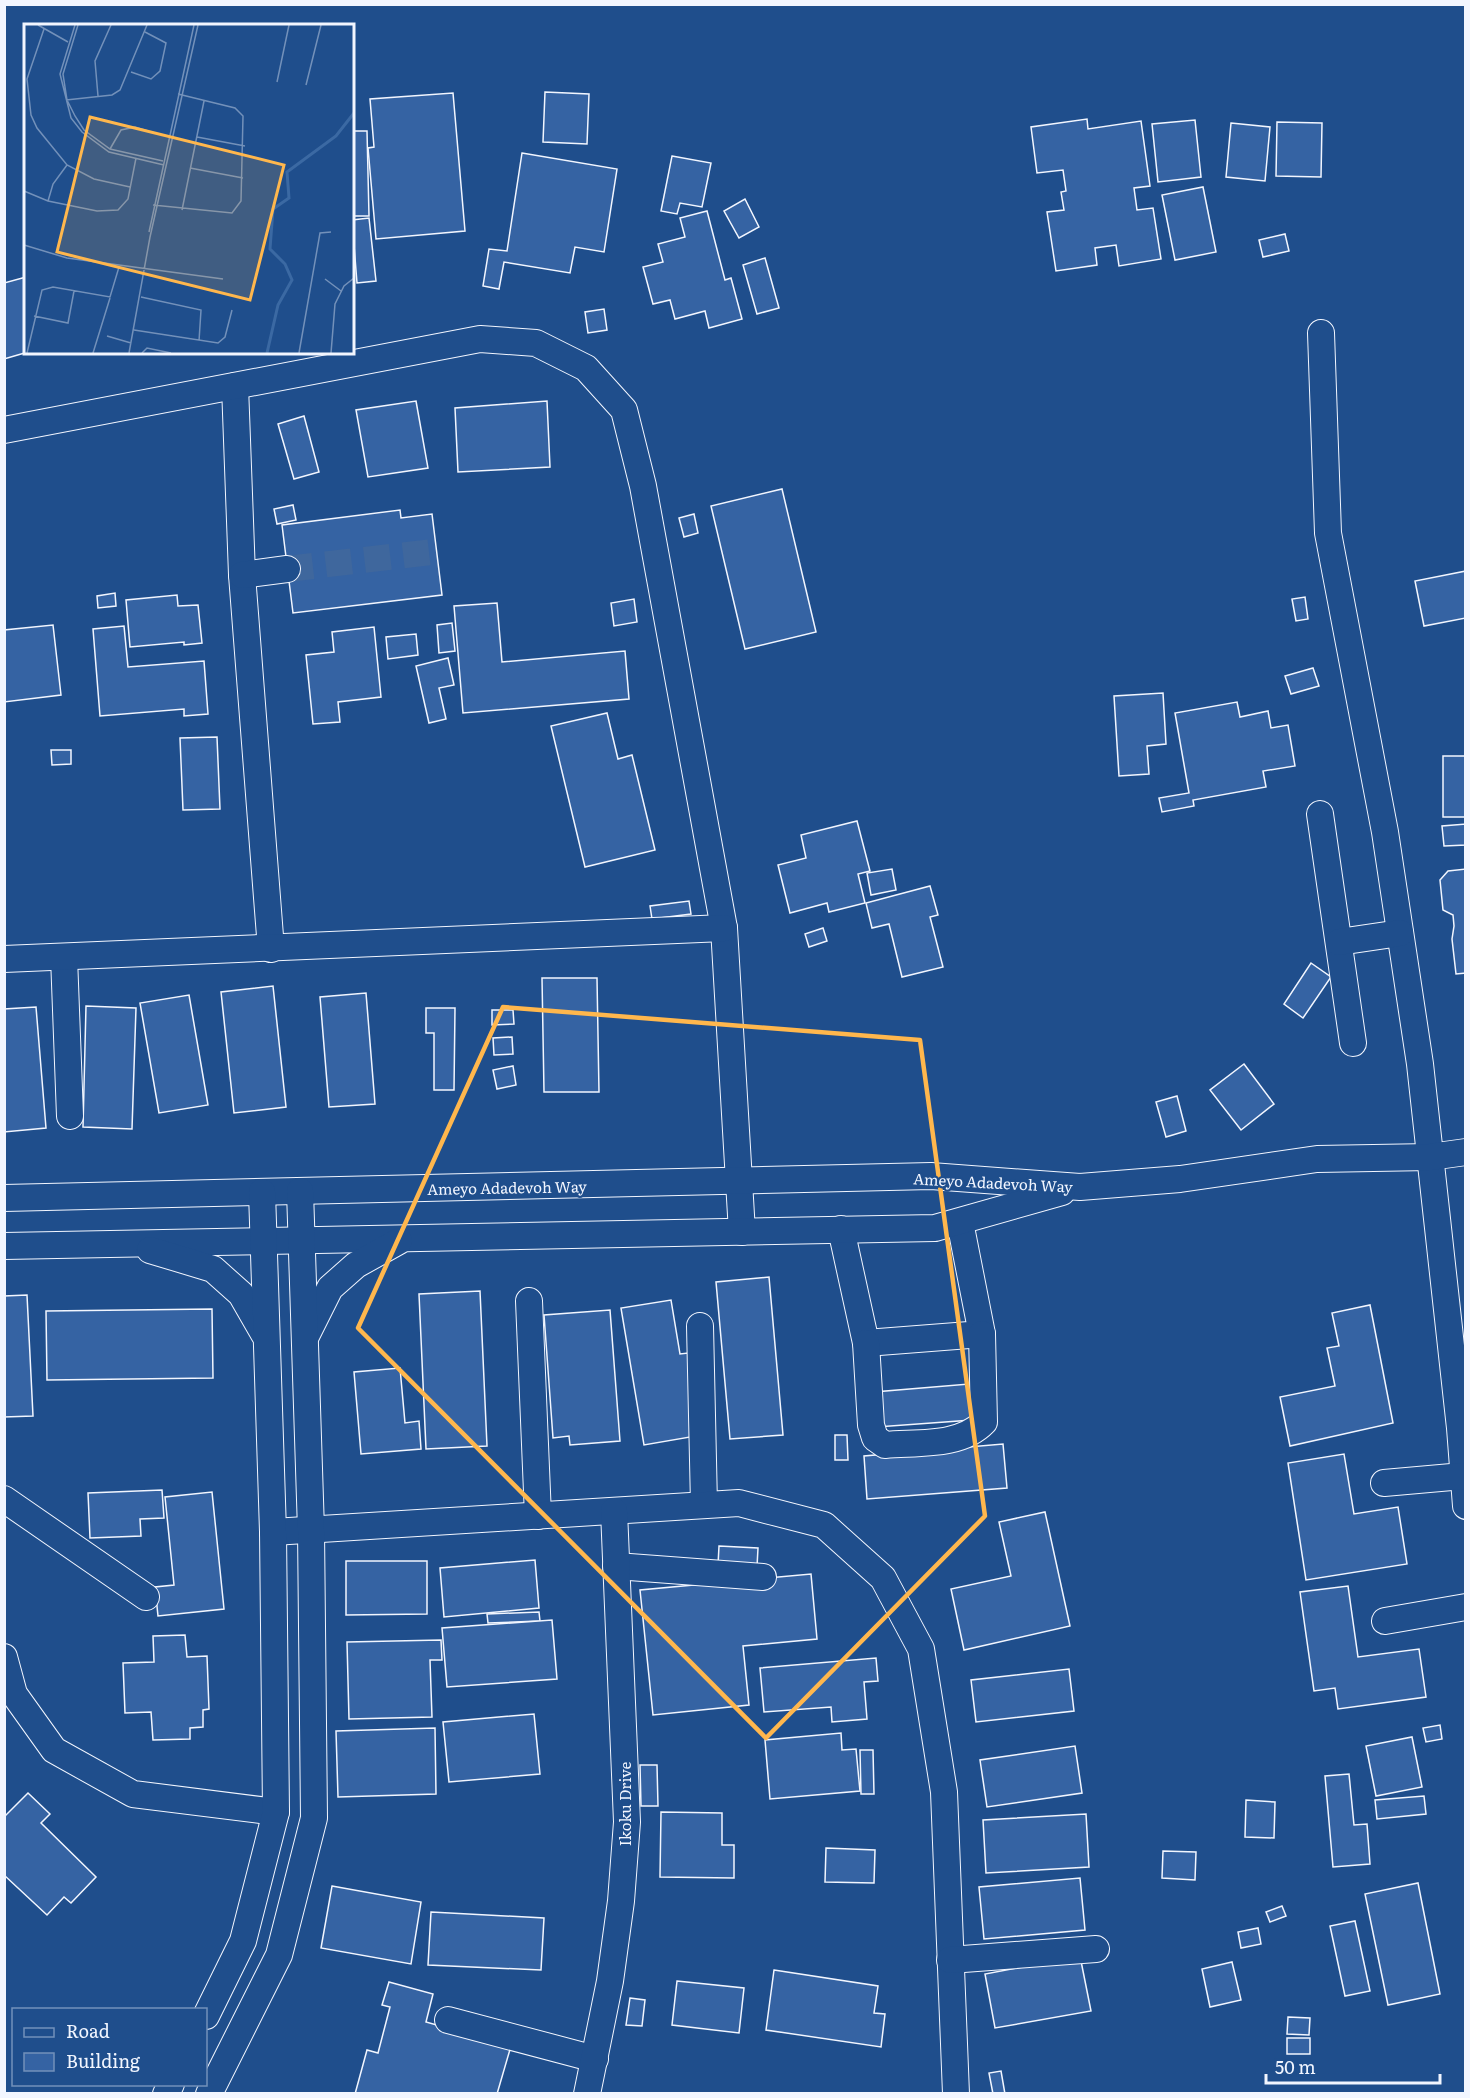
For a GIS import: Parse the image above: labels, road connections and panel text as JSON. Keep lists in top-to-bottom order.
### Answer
{
  "streets": {
    "street": ["Ameyo Adadevoh Way", "Ikoku Drive"]
  },
  "legend": ["Road", "Building"],
  "scale_bar": "50 m"
}
